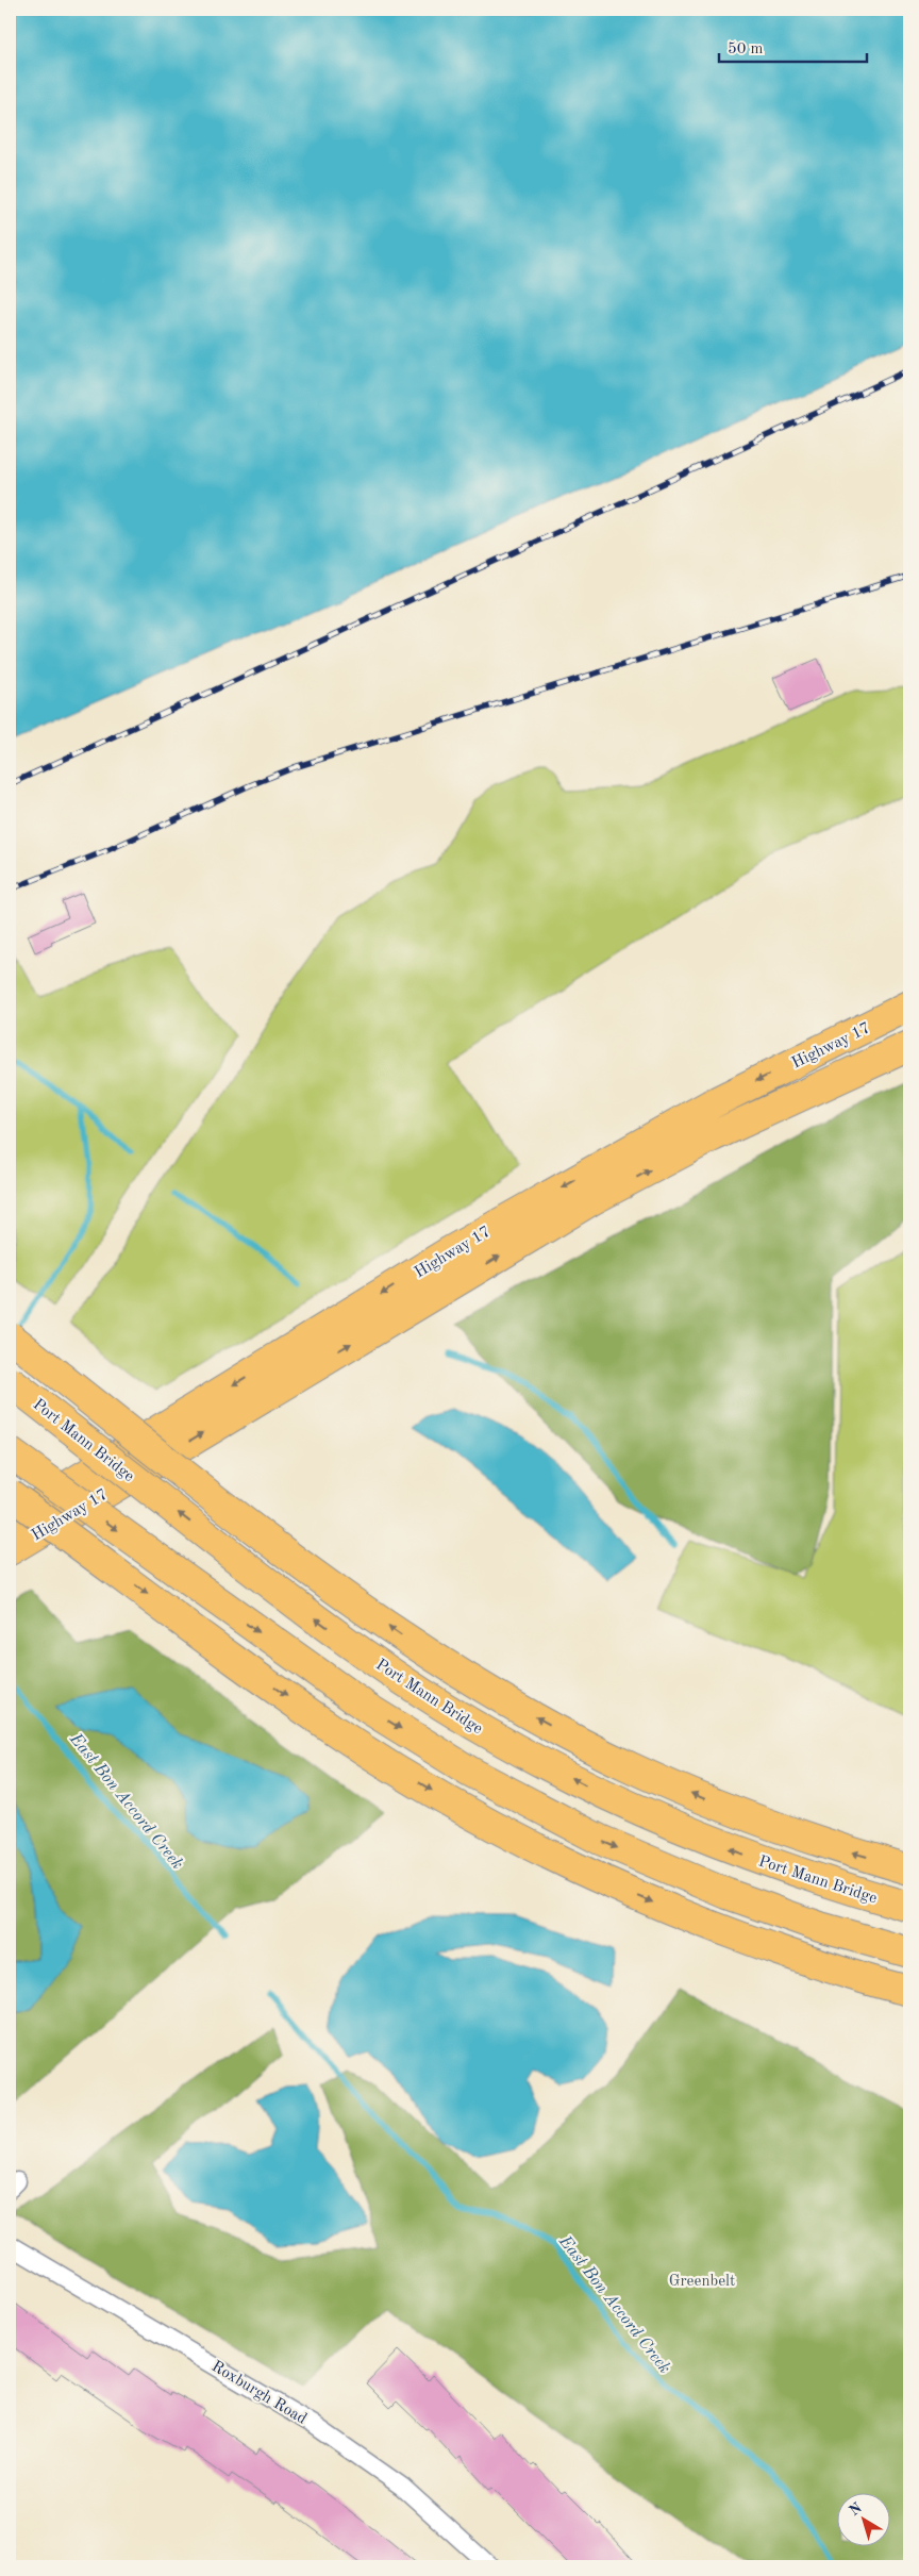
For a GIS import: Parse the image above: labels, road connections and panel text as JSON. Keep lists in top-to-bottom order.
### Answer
{
  "streets": {
    "highway": ["Highway 17", "Port Mann Bridge"],
    "street": ["Roxburgh Road"]
  },
  "water": ["East Bon Accord Creek"],
  "parks": ["Greenbelt"],
  "scale_bar": "50 m",
  "north": "top left"
}
